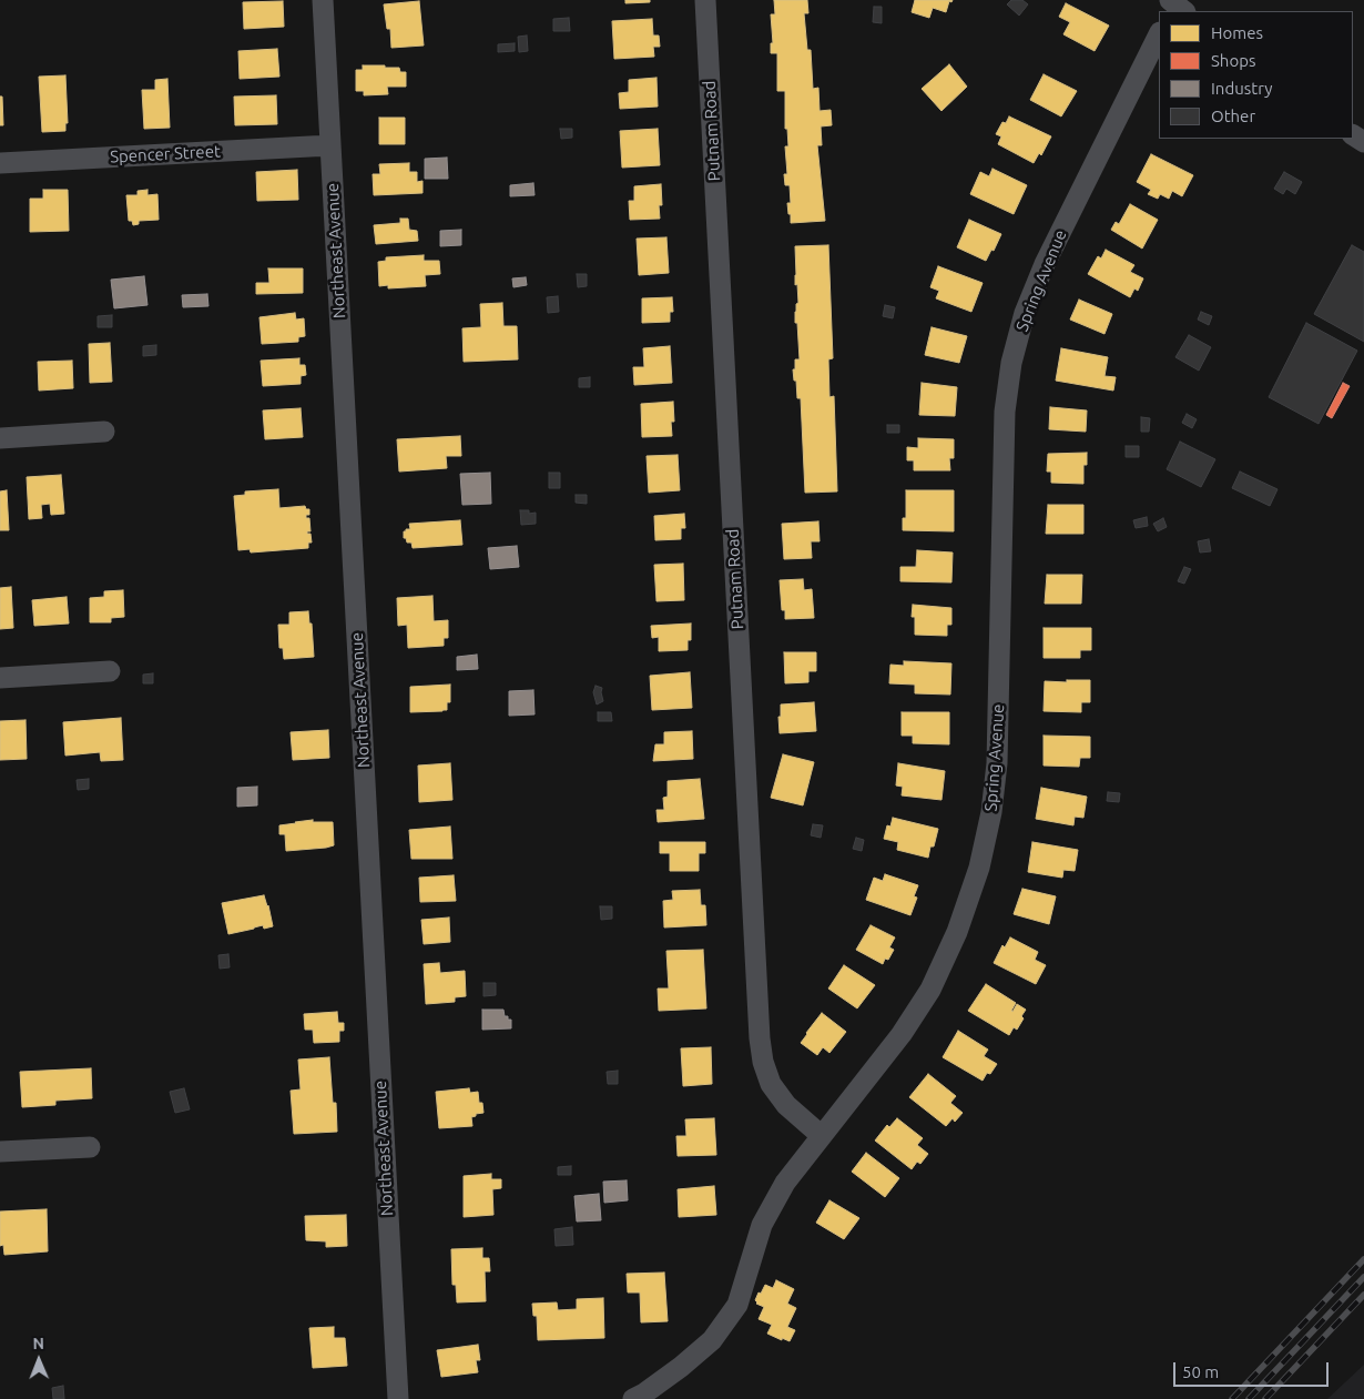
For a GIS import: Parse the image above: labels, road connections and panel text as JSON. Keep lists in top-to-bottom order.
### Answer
{
  "streets": {
    "street": [
      "Putnam Road",
      "Spencer Street",
      "Northeast Avenue",
      "Spring Avenue"
    ]
  },
  "crossings": [
    ["Putnam Road", "Spring Avenue"],
    ["Spencer Street", "Northeast Avenue"]
  ],
  "legend": [
    "Homes",
    "Shops",
    "Industry",
    "Other"
  ],
  "scale_bar": "50 m",
  "north": "top"
}
